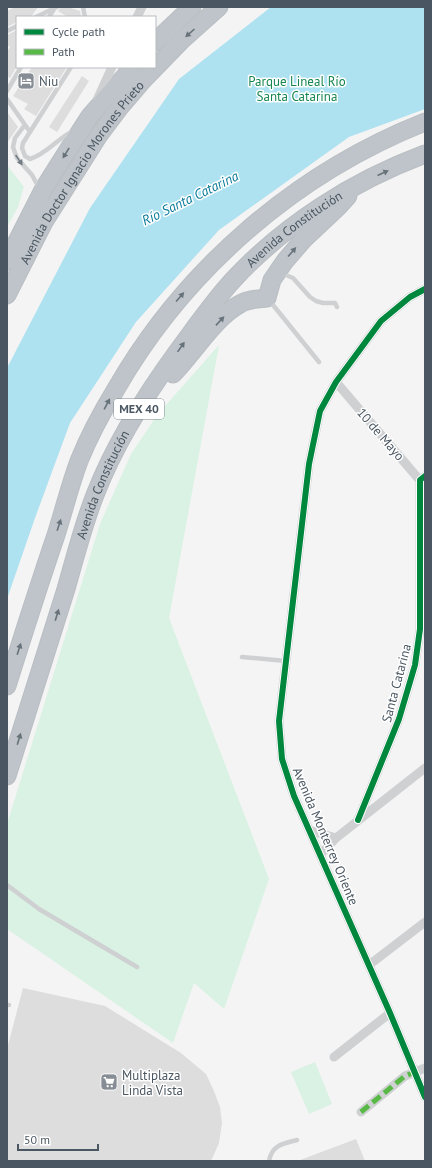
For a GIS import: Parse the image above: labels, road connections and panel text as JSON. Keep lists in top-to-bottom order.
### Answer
{
  "streets": {
    "highway": ["Avenida Doctor Ignacio Morones Prieto", "Avenida Constitución", "MEX 40"],
    "street": ["10 de Mayo", "Santa Catarina", "Avenida Monterrey Oriente"]
  },
  "crossings": [
    ["10 de Mayo", "Santa Catarina"],
    ["10 de Mayo", "Avenida Monterrey Oriente"]
  ],
  "one_way": ["Avenida Constitución"],
  "water": ["Río Santa Catarina"],
  "parks": ["Parque Lineal Río Santa Catarina"],
  "places": {
    "hotel": ["Niu"],
    "supermarket": ["Multiplaza Linda Vista"]
  },
  "legend": ["Cycle path", "Path"],
  "scale_bar": "50 m"
}
